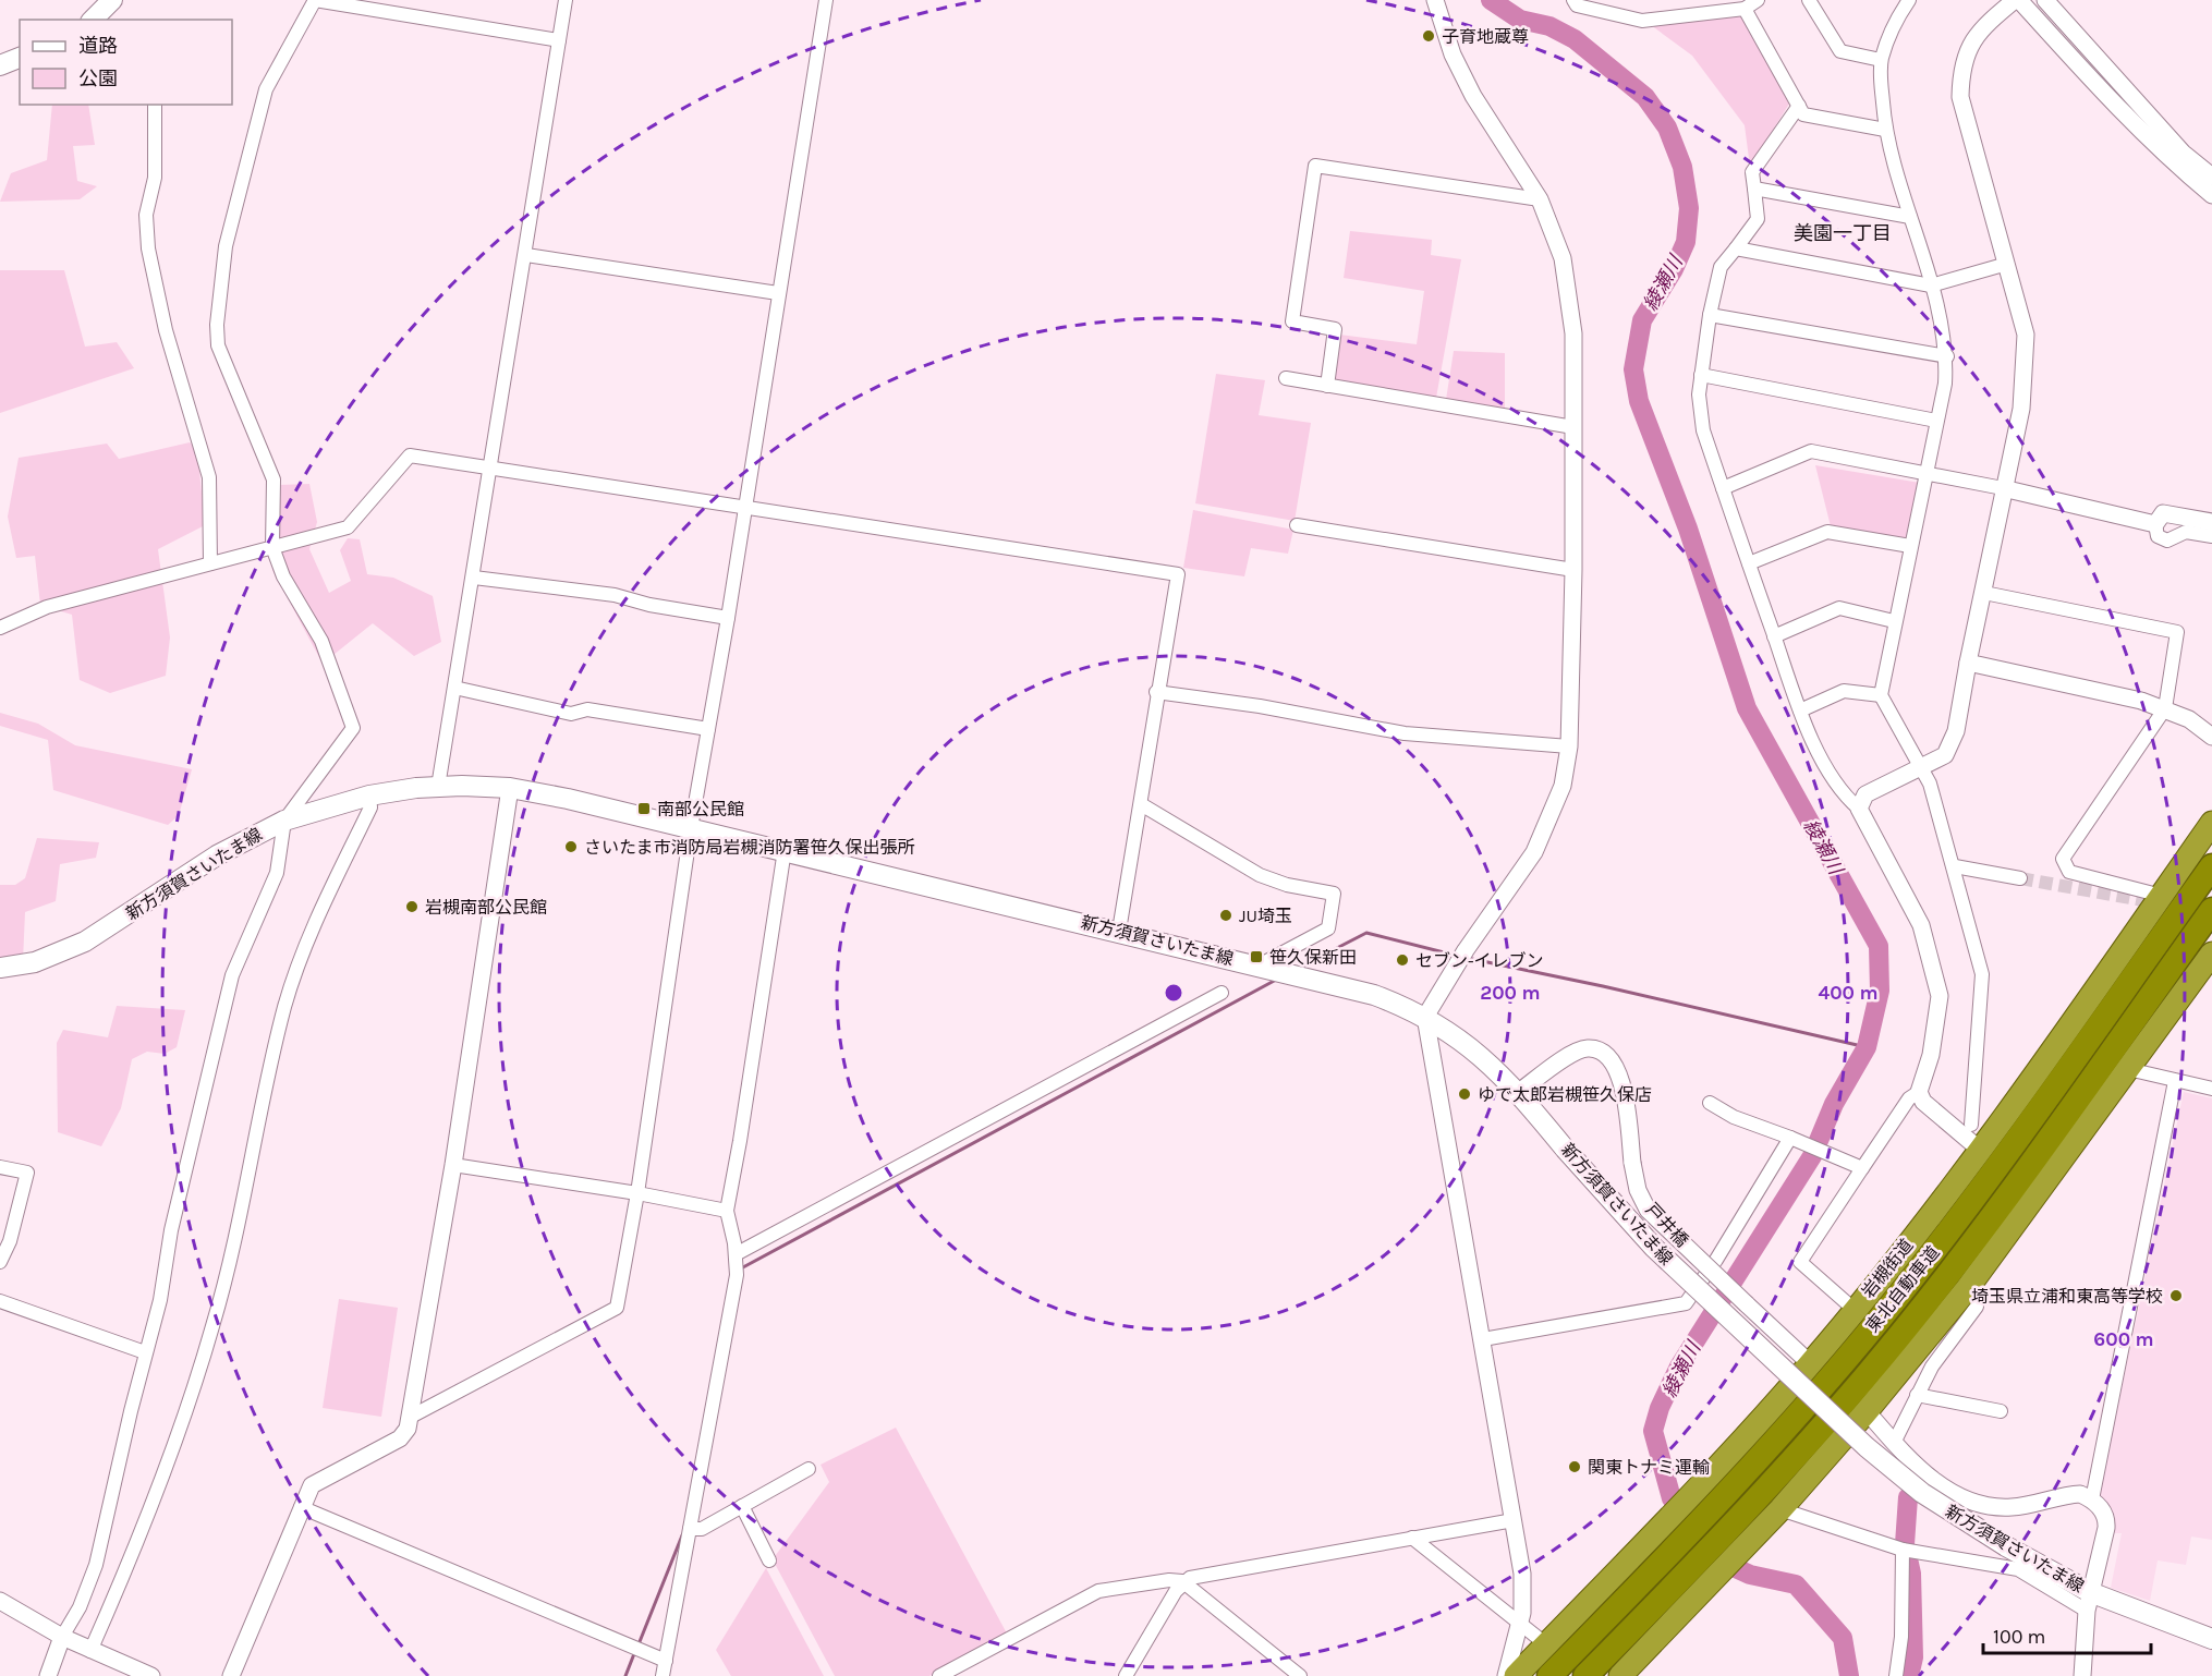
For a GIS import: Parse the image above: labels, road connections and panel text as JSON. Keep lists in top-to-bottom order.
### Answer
{
  "streets": {
    "highway": ["岩槻街道", "東北自動車道"],
    "main road": ["新方須賀さいたま線"],
    "street": ["戸井橋"]
  },
  "crossings": [
    ["新方須賀さいたま線", "戸井橋"],
    ["戸井橋", "岩槻街道"]
  ],
  "districts": ["美園一丁目"],
  "water": ["綾瀬川"],
  "places": {
    "other": [
      "子育地蔵尊",
      "さいたま市消防局岩槻消防署笹久保出張所",
      "岩槻南部公民館",
      "JU埼玉",
      "セブン-イレブン",
      "ゆで太郎岩槻笹久保店",
      "埼玉県立浦和東高等学校",
      "関東トナミ運輸"
    ],
    "transit": ["南部公民館", "笹久保新田"]
  },
  "legend": ["道路", "公園"],
  "scale_bar": "100 m",
  "rings": ["200 m", "400 m", "600 m"]
}
